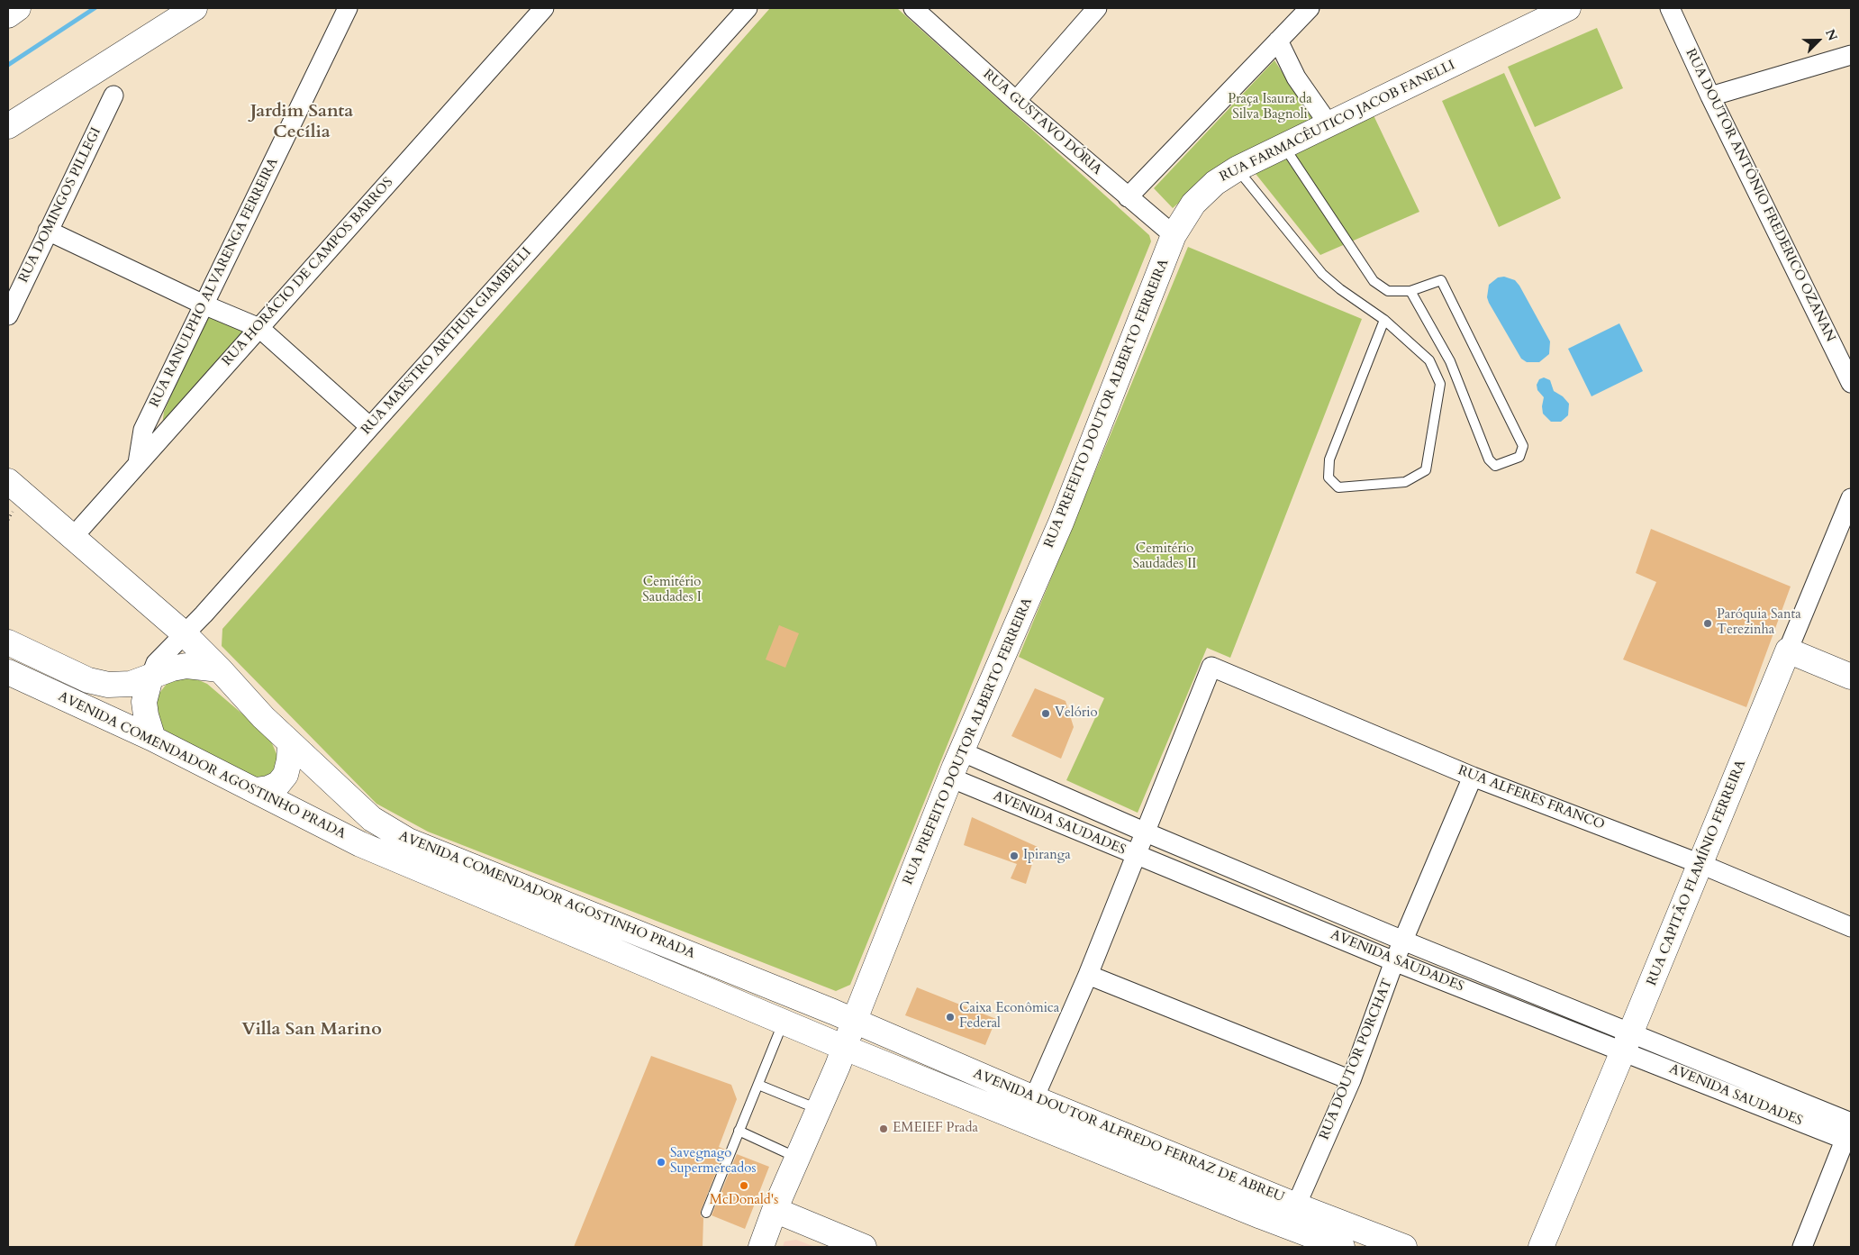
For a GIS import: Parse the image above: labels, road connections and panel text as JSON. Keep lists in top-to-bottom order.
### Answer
{
  "streets": {
    "main road": [
      "RUA FARMACÊUTICO JACOB FANELLI",
      "RUA PREFEITO DOUTOR ALBERTO FERREIRA",
      "AVENIDA COMENDADOR AGOSTINHO PRADA",
      "RUA CAPITÃO FLAMÍNIO FERREIRA",
      "AVENIDA DOUTOR ALFREDO FERRAZ DE ABREU"
    ],
    "street": [
      "RUA GUSTAVO DÓRIA",
      "RUA DOUTOR ANTÔNIO FREDERICO OZANAN",
      "RUA DOMINGOS PILLEGI",
      "RUA HORÁCIO DE CAMPOS BARROS",
      "RUA RANULPHO ALVARENGA FERREIRA",
      "RUA MAESTRO ARTHUR GIAMBELLI",
      "RUA ALFERES FRANCO",
      "AVENIDA SAUDADES",
      "RUA DOUTOR PORCHAT"
    ]
  },
  "crossings": [
    ["RUA FARMACÊUTICO JACOB FANELLI", "RUA GUSTAVO DÓRIA"],
    ["RUA FARMACÊUTICO JACOB FANELLI", "RUA PREFEITO DOUTOR ALBERTO FERREIRA"],
    ["RUA GUSTAVO DÓRIA", "RUA PREFEITO DOUTOR ALBERTO FERREIRA"],
    ["RUA HORÁCIO DE CAMPOS BARROS", "RUA RANULPHO ALVARENGA FERREIRA"],
    ["RUA MAESTRO ARTHUR GIAMBELLI", "AVENIDA COMENDADOR AGOSTINHO PRADA"],
    ["RUA PREFEITO DOUTOR ALBERTO FERREIRA", "AVENIDA COMENDADOR AGOSTINHO PRADA"],
    ["RUA PREFEITO DOUTOR ALBERTO FERREIRA", "AVENIDA SAUDADES"],
    ["RUA PREFEITO DOUTOR ALBERTO FERREIRA", "AVENIDA DOUTOR ALFREDO FERRAZ DE ABREU"],
    ["AVENIDA COMENDADOR AGOSTINHO PRADA", "AVENIDA DOUTOR ALFREDO FERRAZ DE ABREU"],
    ["RUA ALFERES FRANCO", "AVENIDA SAUDADES"],
    ["RUA ALFERES FRANCO", "RUA CAPITÃO FLAMÍNIO FERREIRA"],
    ["RUA ALFERES FRANCO", "RUA DOUTOR PORCHAT"],
    ["AVENIDA SAUDADES", "RUA CAPITÃO FLAMÍNIO FERREIRA"],
    ["AVENIDA SAUDADES", "RUA DOUTOR PORCHAT"],
    ["RUA DOUTOR PORCHAT", "AVENIDA DOUTOR ALFREDO FERRAZ DE ABREU"]
  ],
  "districts": ["Jardim Santa Cecília", "Villa San Marino"],
  "parks": ["Praça Isaura da Silva Bagnoli", "Cemitério Saudades II", "Cemitério Saudades I"],
  "places": [
    "Paróquia Santa Terezinha",
    "Velório",
    "Ipiranga",
    "Caixa Econômica Federal",
    "EMEIEF Prada",
    "Savegnago Supermercados",
    "McDonald's"
  ],
  "north": "top right"
}
